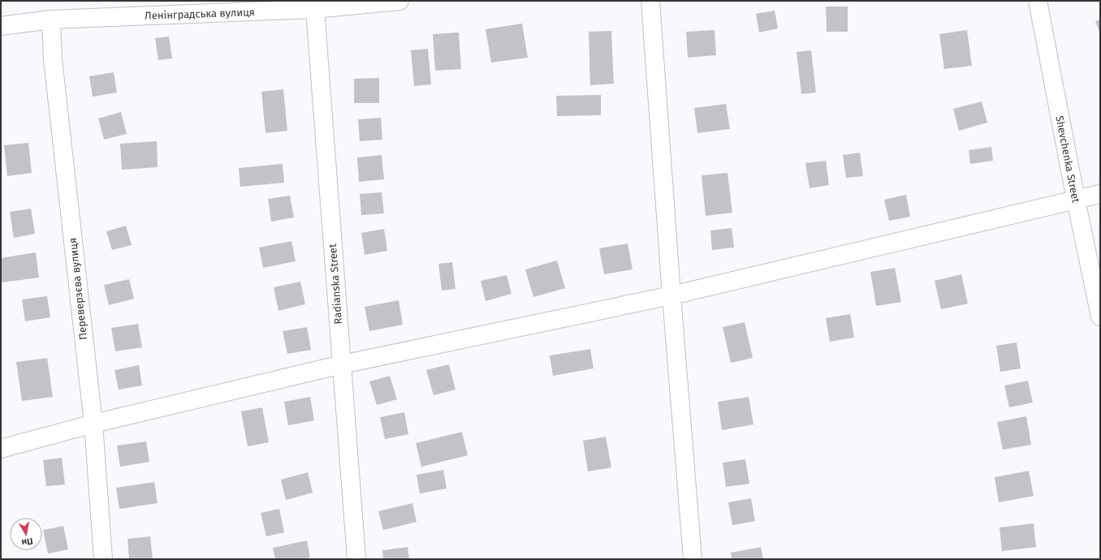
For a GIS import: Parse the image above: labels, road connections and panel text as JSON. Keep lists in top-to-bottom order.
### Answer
{
  "streets": {
    "street": [
      "Ленінградська вулиця",
      "Shevchenka Street",
      "Radianska Street",
      "Переверзєва вулиця"
    ]
  },
  "crossings": [
    ["Ленінградська вулиця", "Radianska Street"],
    ["Ленінградська вулиця", "Переверзєва вулиця"]
  ],
  "north": "bottom"
}
